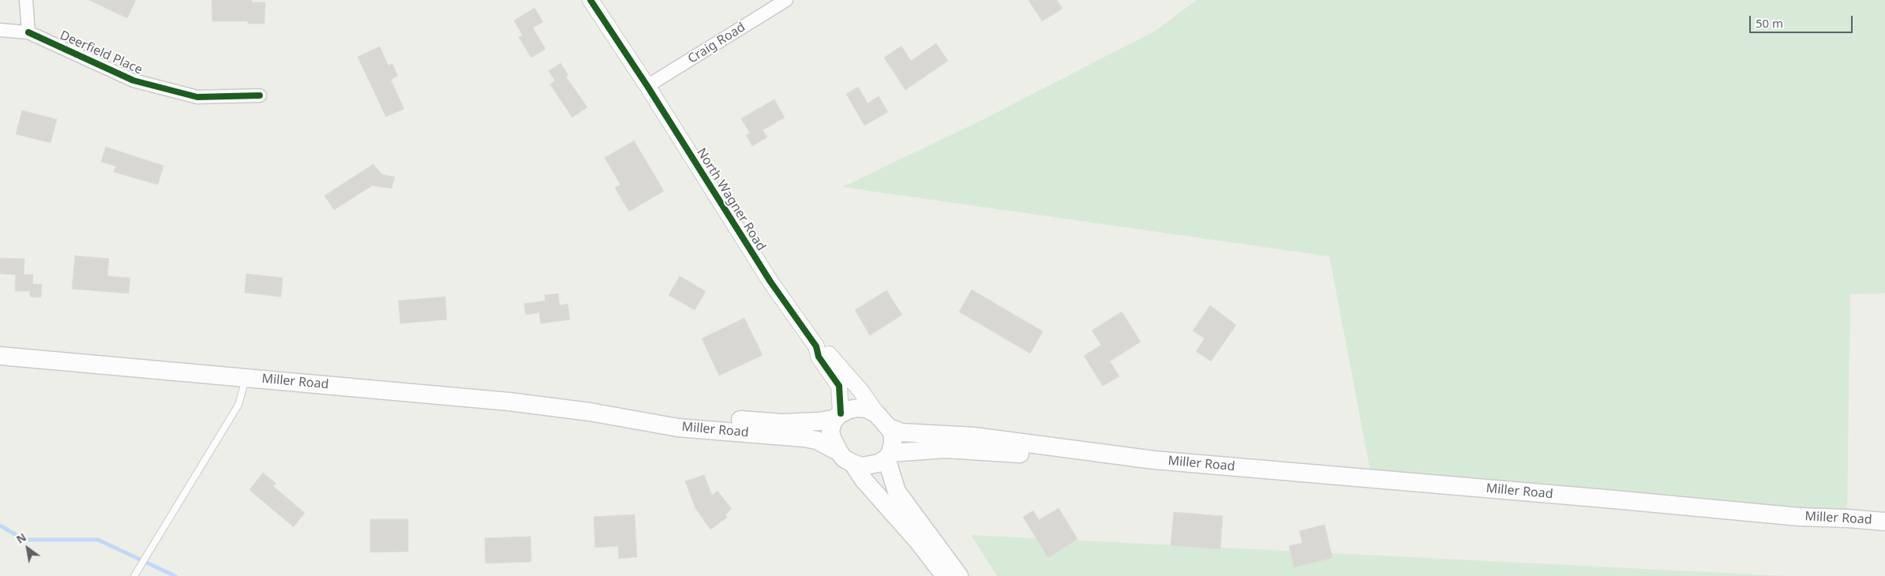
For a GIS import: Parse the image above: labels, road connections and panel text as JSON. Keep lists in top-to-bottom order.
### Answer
{
  "streets": {
    "main road": ["Miller Road"],
    "street": ["Craig Road", "Deerfield Place", "North Wagner Road"]
  },
  "crossings": [
    ["Craig Road", "North Wagner Road"],
    ["North Wagner Road", "Miller Road"]
  ],
  "scale_bar": "50 m",
  "north": "top left"
}
